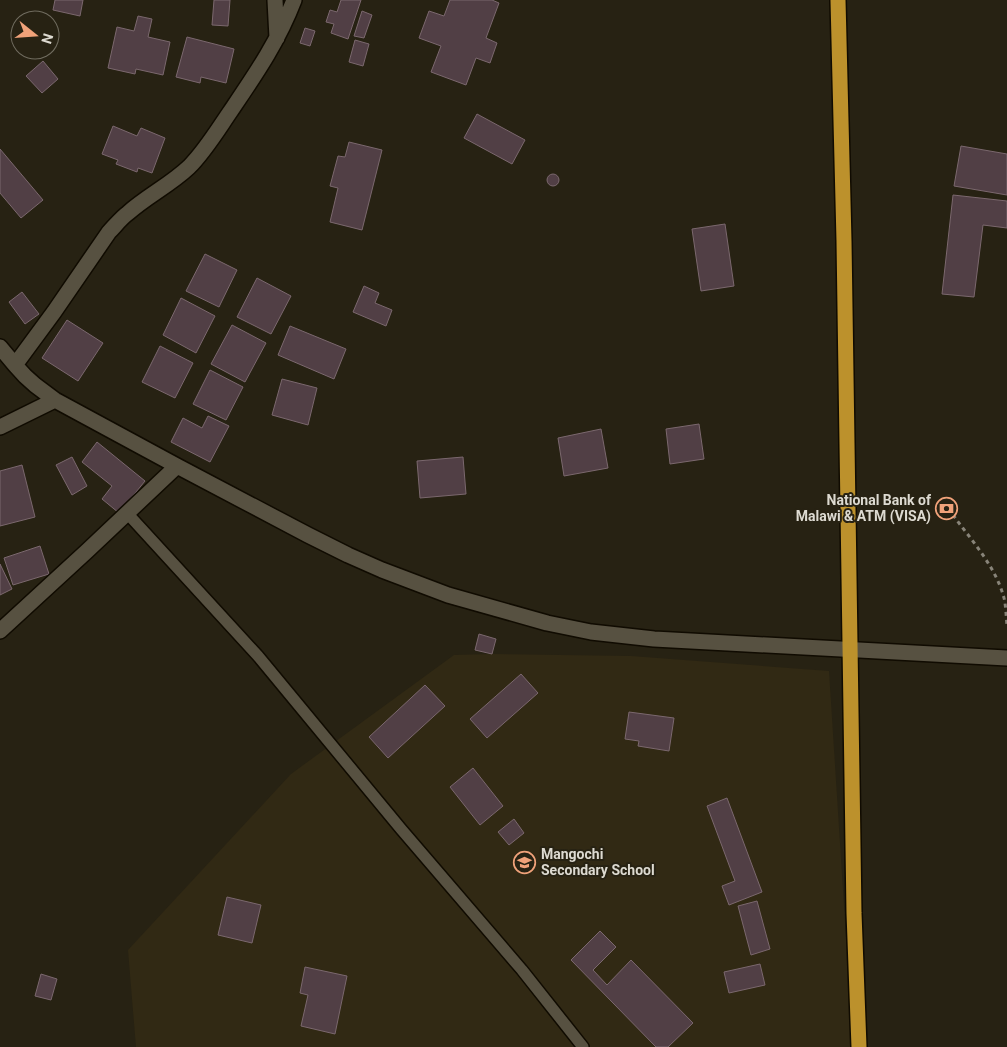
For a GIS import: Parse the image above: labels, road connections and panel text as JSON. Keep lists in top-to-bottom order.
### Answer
{
  "places": {
    "bank": ["National Bank of Malawi & ATM (VISA)"],
    "school or university": ["Mangochi Secondary School"]
  },
  "north": "right"
}
